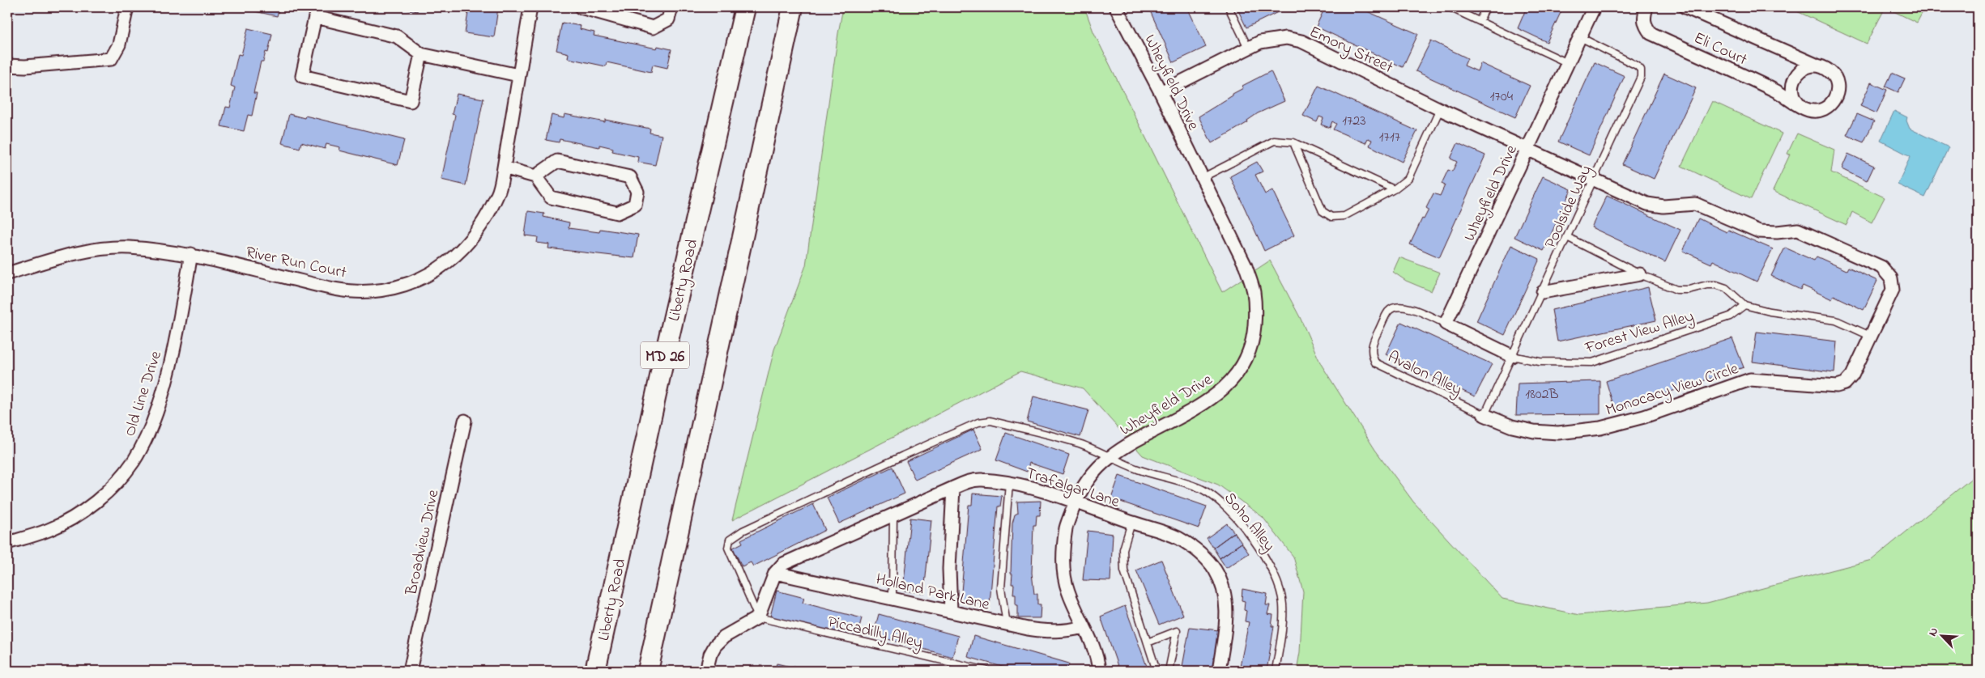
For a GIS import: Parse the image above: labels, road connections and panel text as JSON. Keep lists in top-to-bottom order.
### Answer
{
  "streets": {
    "main road": ["Liberty Road", "MD 26"],
    "street": [
      "Eli Court",
      "Emory Street",
      "Wheyfield Drive",
      "River Run Court",
      "Monocacy View Circle",
      "Old Line Drive",
      "Trafalgar Lane",
      "Broadview Drive",
      "Holland Park Lane"
    ],
    "lane": [
      "Poolside Way",
      "Forest View Alley",
      "Avalon Alley",
      "Soho Alley",
      "Piccadilly Alley"
    ]
  },
  "crossings": [
    ["Emory Street", "Wheyfield Drive"],
    ["Emory Street", "Monocacy View Circle"],
    ["Wheyfield Drive", "Poolside Way"],
    ["Wheyfield Drive", "Avalon Alley"],
    ["Wheyfield Drive", "Monocacy View Circle"],
    ["Wheyfield Drive", "Trafalgar Lane"],
    ["Wheyfield Drive", "Soho Alley"],
    ["Wheyfield Drive", "Holland Park Lane"],
    ["Poolside Way", "Forest View Alley"],
    ["Poolside Way", "Avalon Alley"],
    ["Poolside Way", "Monocacy View Circle"],
    ["River Run Court", "Old Line Drive"],
    ["Avalon Alley", "Monocacy View Circle"],
    ["Trafalgar Lane", "Holland Park Lane"],
    ["Soho Alley", "Piccadilly Alley"]
  ],
  "house_numbers": [
    "1704",
    "1723",
    "1717",
    "1802B"
  ],
  "north": "top left"
}
